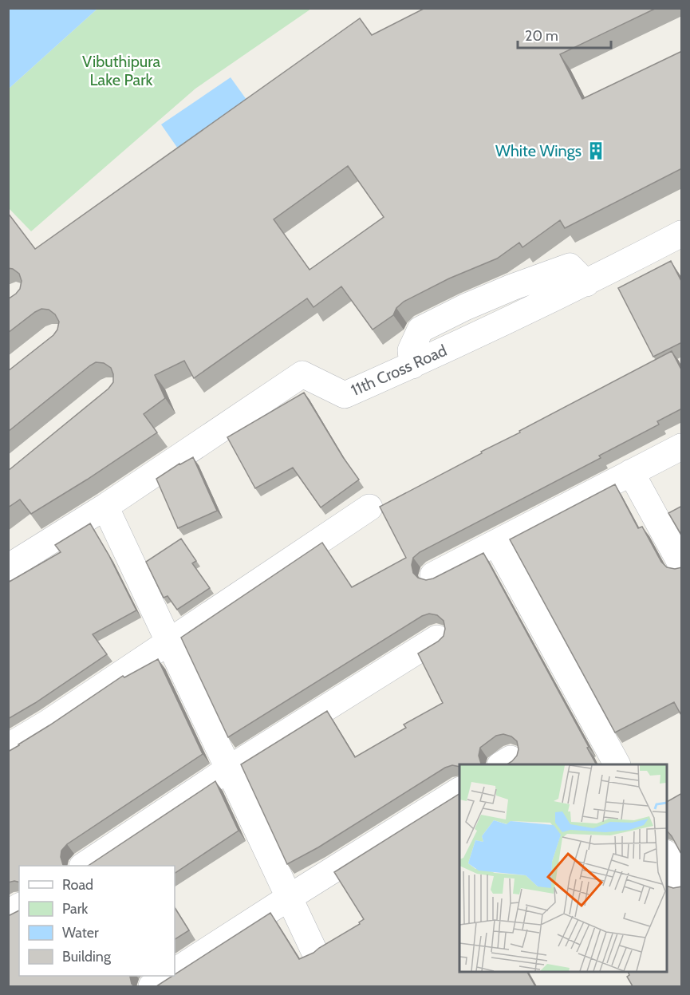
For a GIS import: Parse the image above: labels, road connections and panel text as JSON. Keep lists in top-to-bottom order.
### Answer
{
  "streets": {
    "street": ["11th Cross Road"]
  },
  "parks": ["Vibuthipura Lake Park"],
  "places": {
    "building": ["White Wings"]
  },
  "legend": [
    "Road",
    "Park",
    "Water",
    "Building"
  ],
  "scale_bar": "20 m"
}
